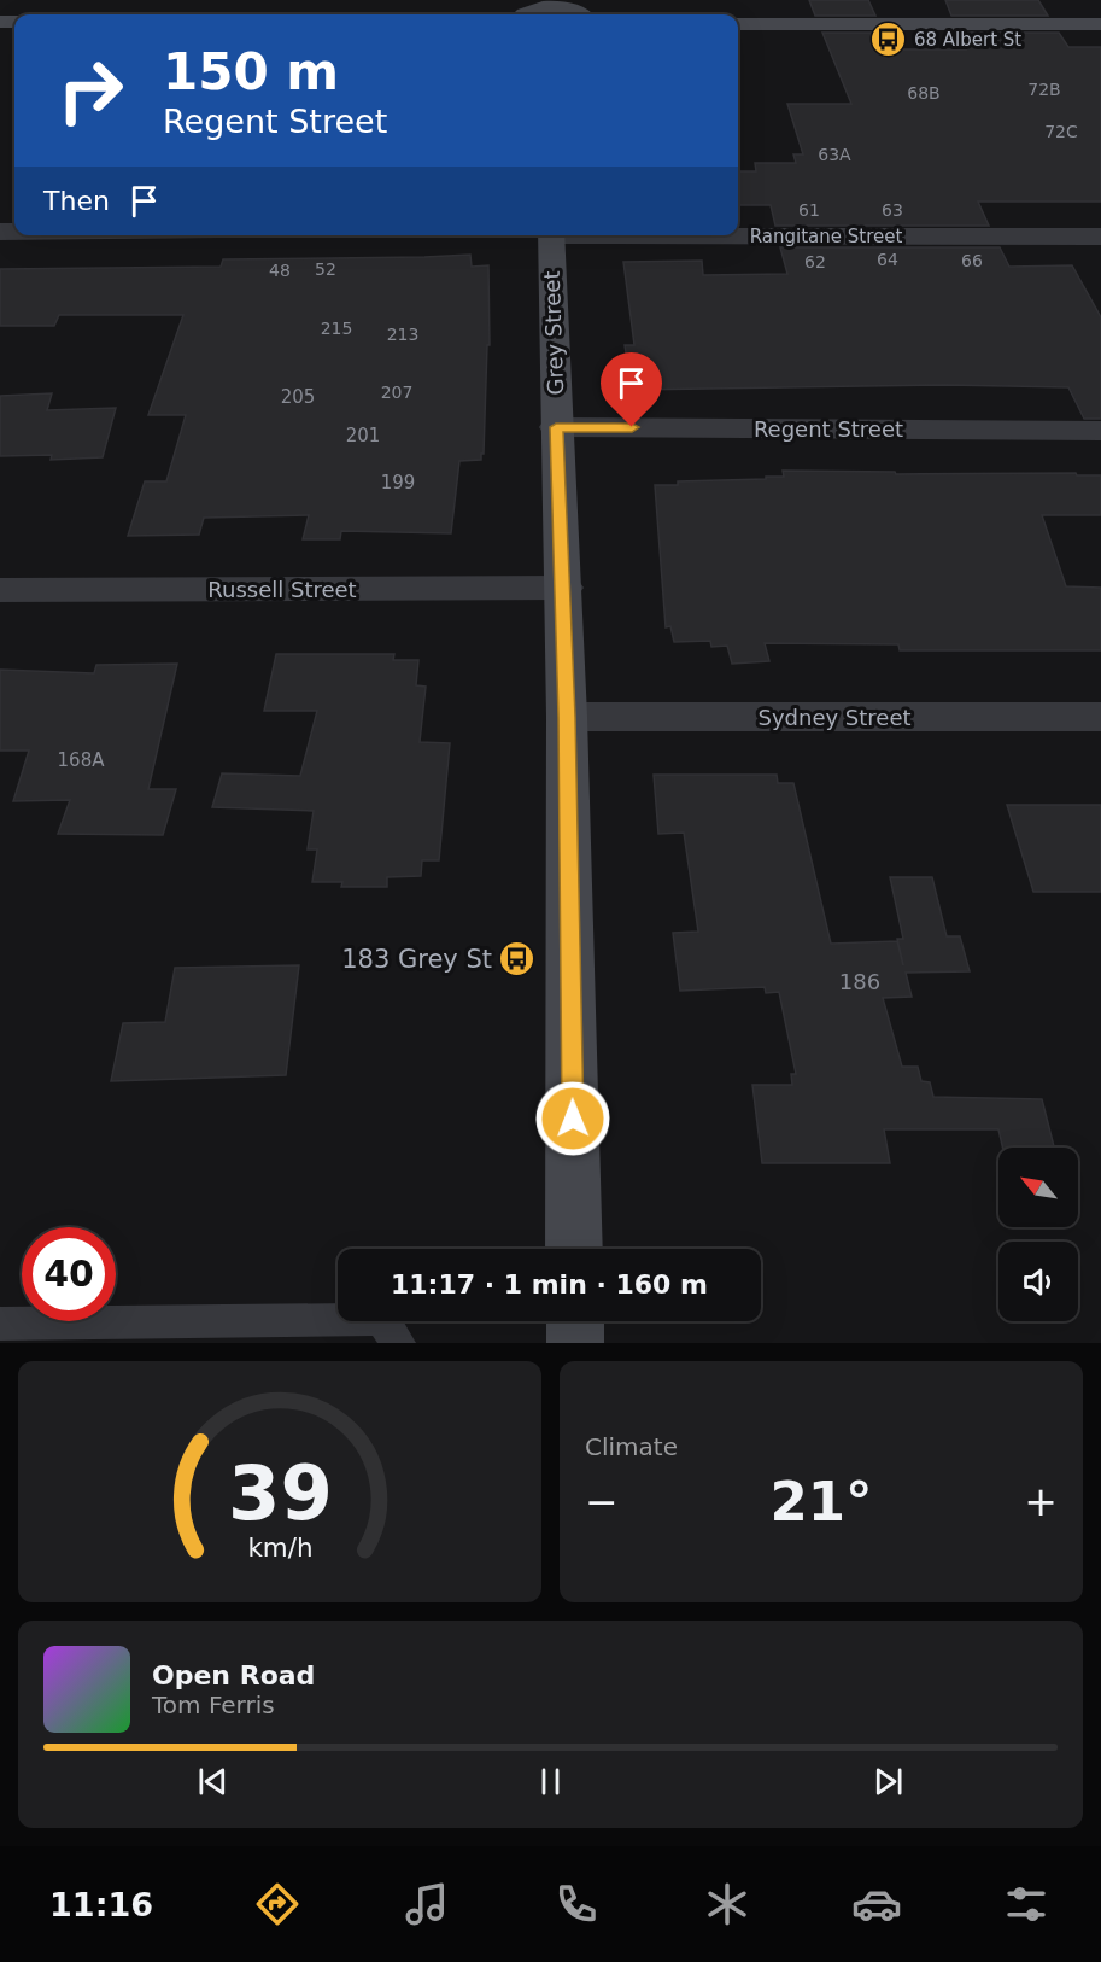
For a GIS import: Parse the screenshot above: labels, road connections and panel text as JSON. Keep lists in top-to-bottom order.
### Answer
{
  "streets": {
    "street": [
      "Rangitane Street",
      "Grey Street",
      "Regent Street",
      "Russell Street",
      "Sydney Street"
    ]
  },
  "crossings": [
    ["Grey Street", "Regent Street"],
    ["Grey Street", "Russell Street"],
    ["Grey Street", "Sydney Street"]
  ],
  "places": {
    "bus stop": ["68 Albert St", "183 Grey St"]
  },
  "house_numbers": [
    "72B",
    "68B",
    "72C",
    "63A",
    "61",
    "63",
    "64",
    "66",
    "62",
    "52",
    "48",
    "215",
    "213",
    "207",
    "205",
    "201",
    "199",
    "168A",
    "186"
  ],
  "north": "top left",
  "page": {
    "turn": ["150 m", "Regent Street"],
    "then": "Then",
    "limit": "40",
    "trip": "11:17 · 1 min · 160 m",
    "tile": "Climate",
    "heat": ["−", "21°", "+"],
    "song": ["Open Road", "Tom Ferris"],
    "tabs": "11:16",
    "gauge": ["39", "km/h"]
  }
}
